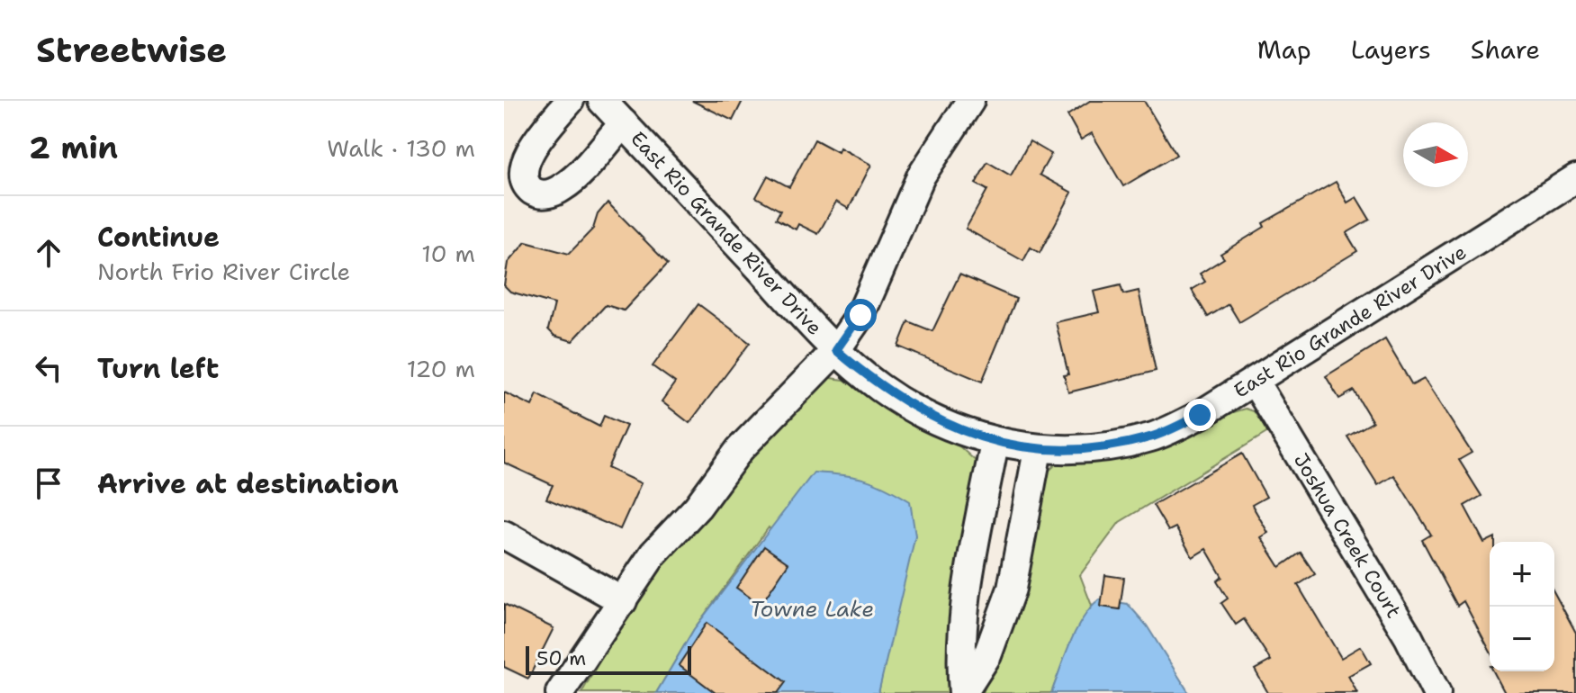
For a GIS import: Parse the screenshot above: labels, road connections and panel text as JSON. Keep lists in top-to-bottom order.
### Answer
{
  "streets": {
    "street": ["East Rio Grande River Drive", "Joshua Creek Court"]
  },
  "crossings": [
    ["East Rio Grande River Drive", "Joshua Creek Court"]
  ],
  "water": ["Towne Lake"],
  "scale_bar": "50 m",
  "north": "right",
  "page": {
    "header": "Streetwise",
    "nav": ["Map", "Layers", "Share"],
    "heading": ["2 min", "Walk · 130 m"],
    "list": [
      ["Continue", "North Frio River Circle", "10 m"],
      ["Turn left", "120 m"],
      "Arrive at destination"
    ],
    "map_buttons": ["+", "−"],
    "scale": "50 m"
  }
}
